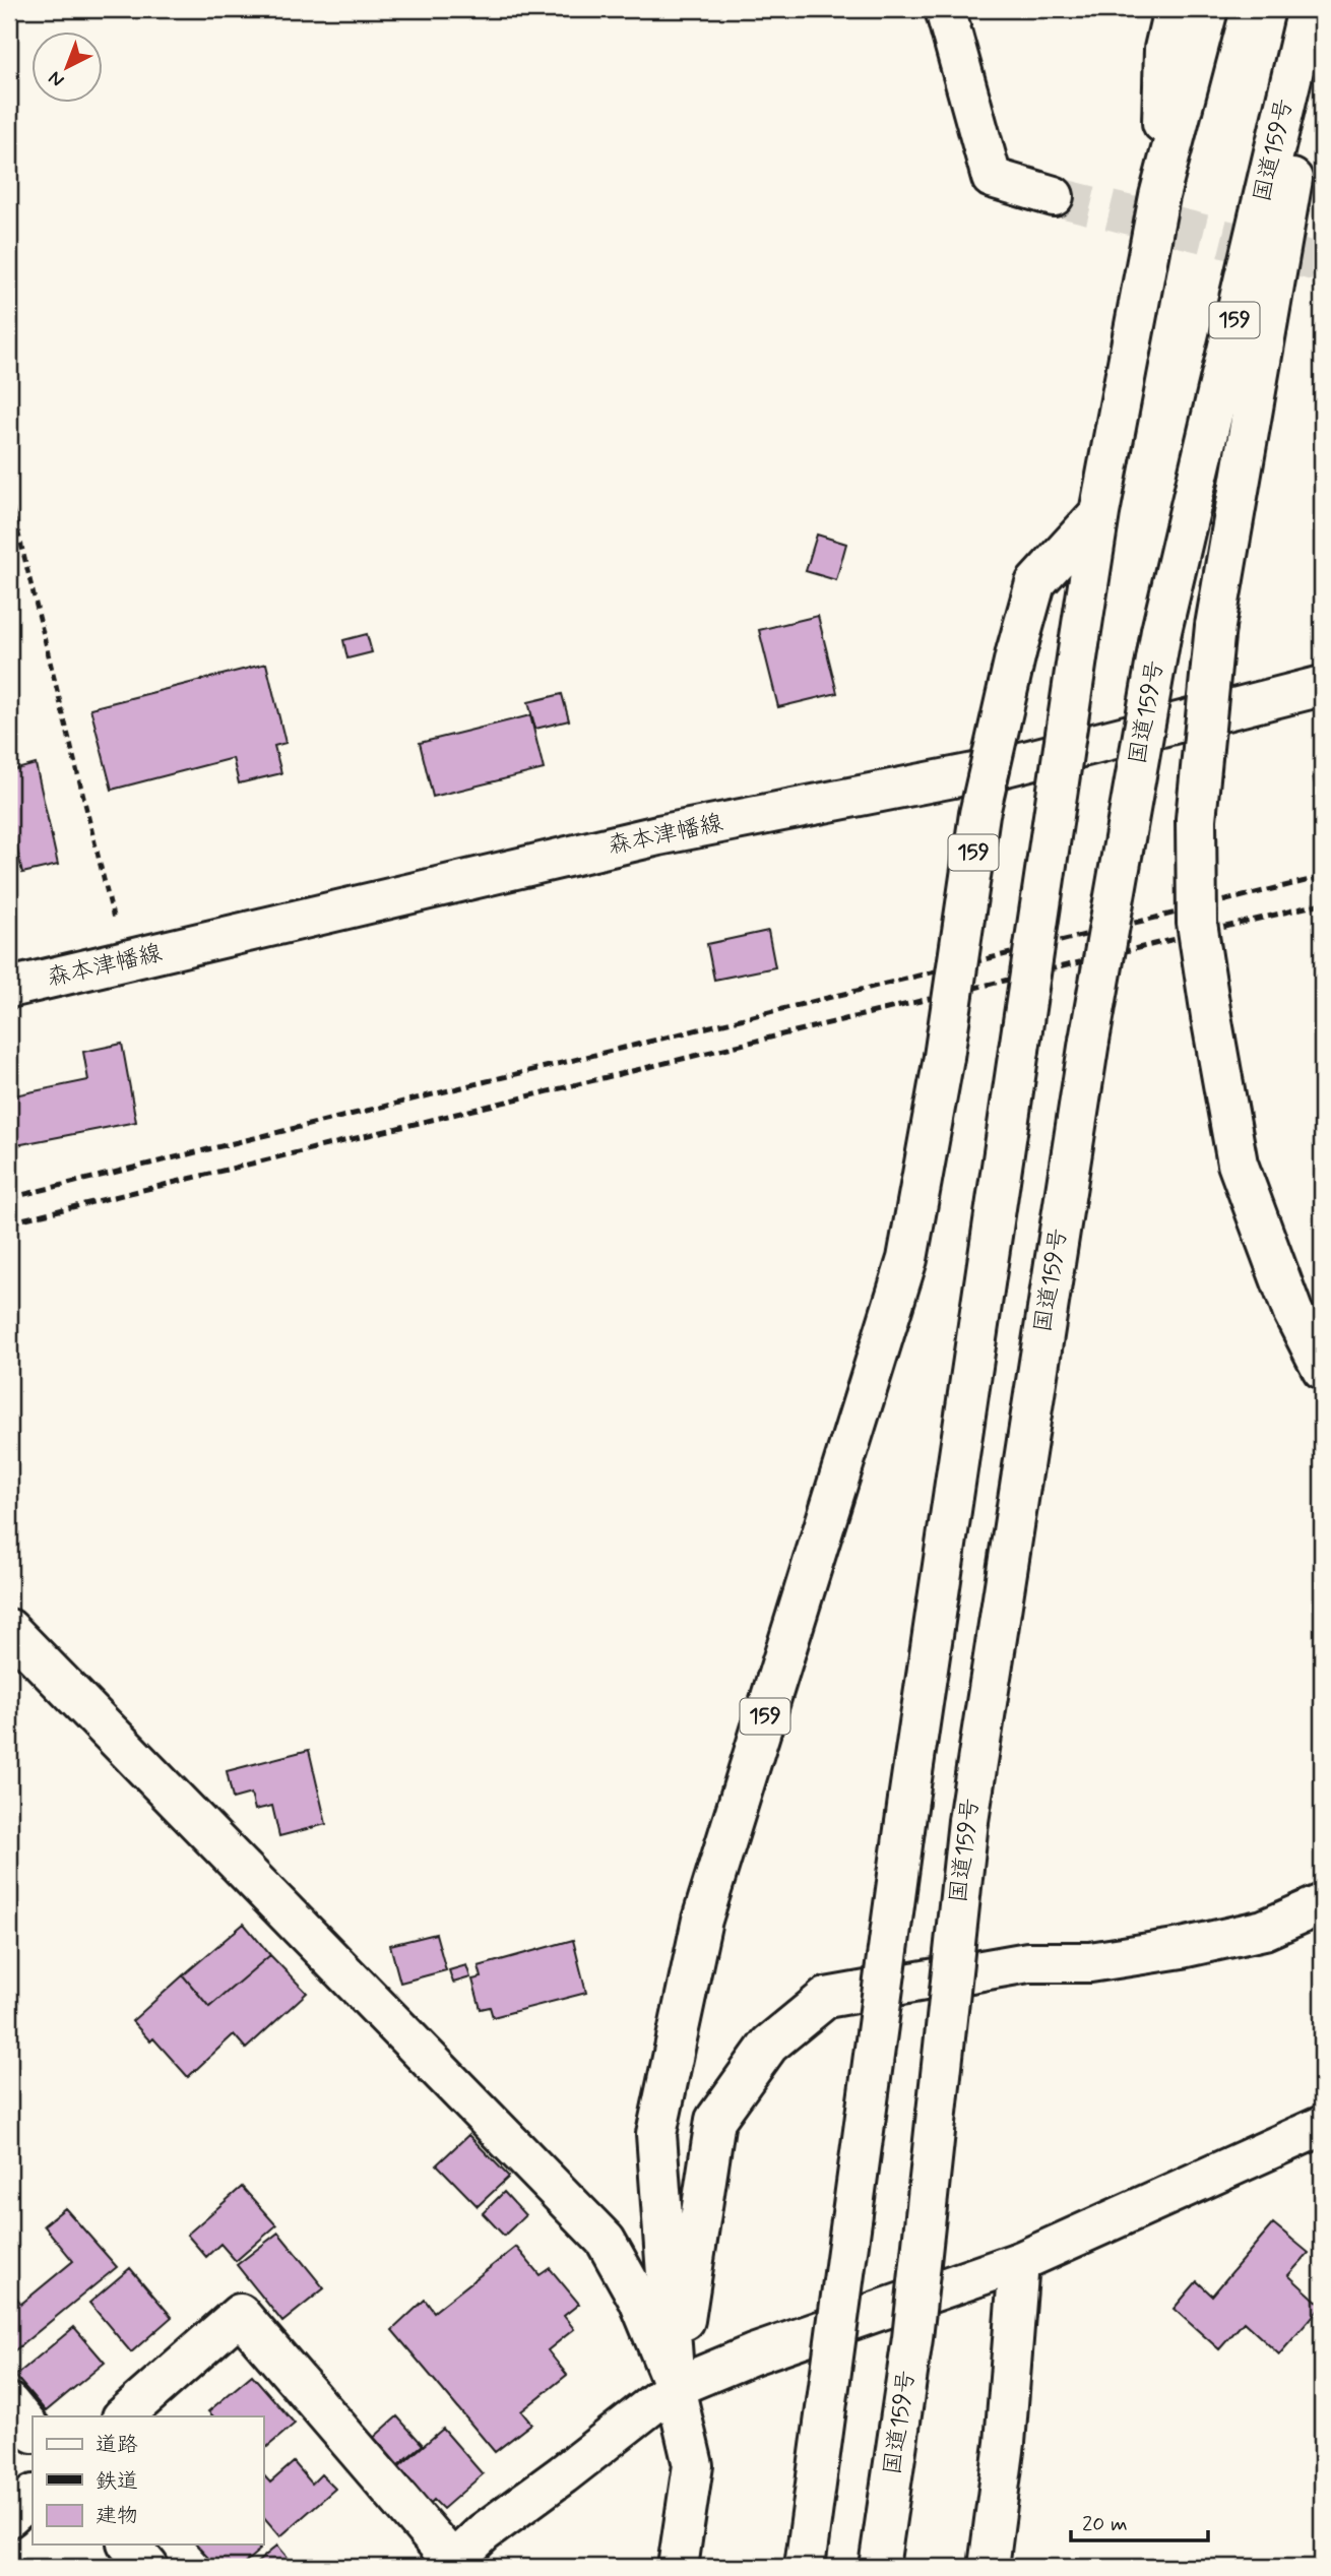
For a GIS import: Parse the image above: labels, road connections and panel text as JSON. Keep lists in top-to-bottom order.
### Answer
{
  "streets": {
    "main road": ["国道159号", "159", "森本津幡線"]
  },
  "legend": ["道路", "鉄道", "建物"],
  "scale_bar": "20 m",
  "north": "bottom left"
}
